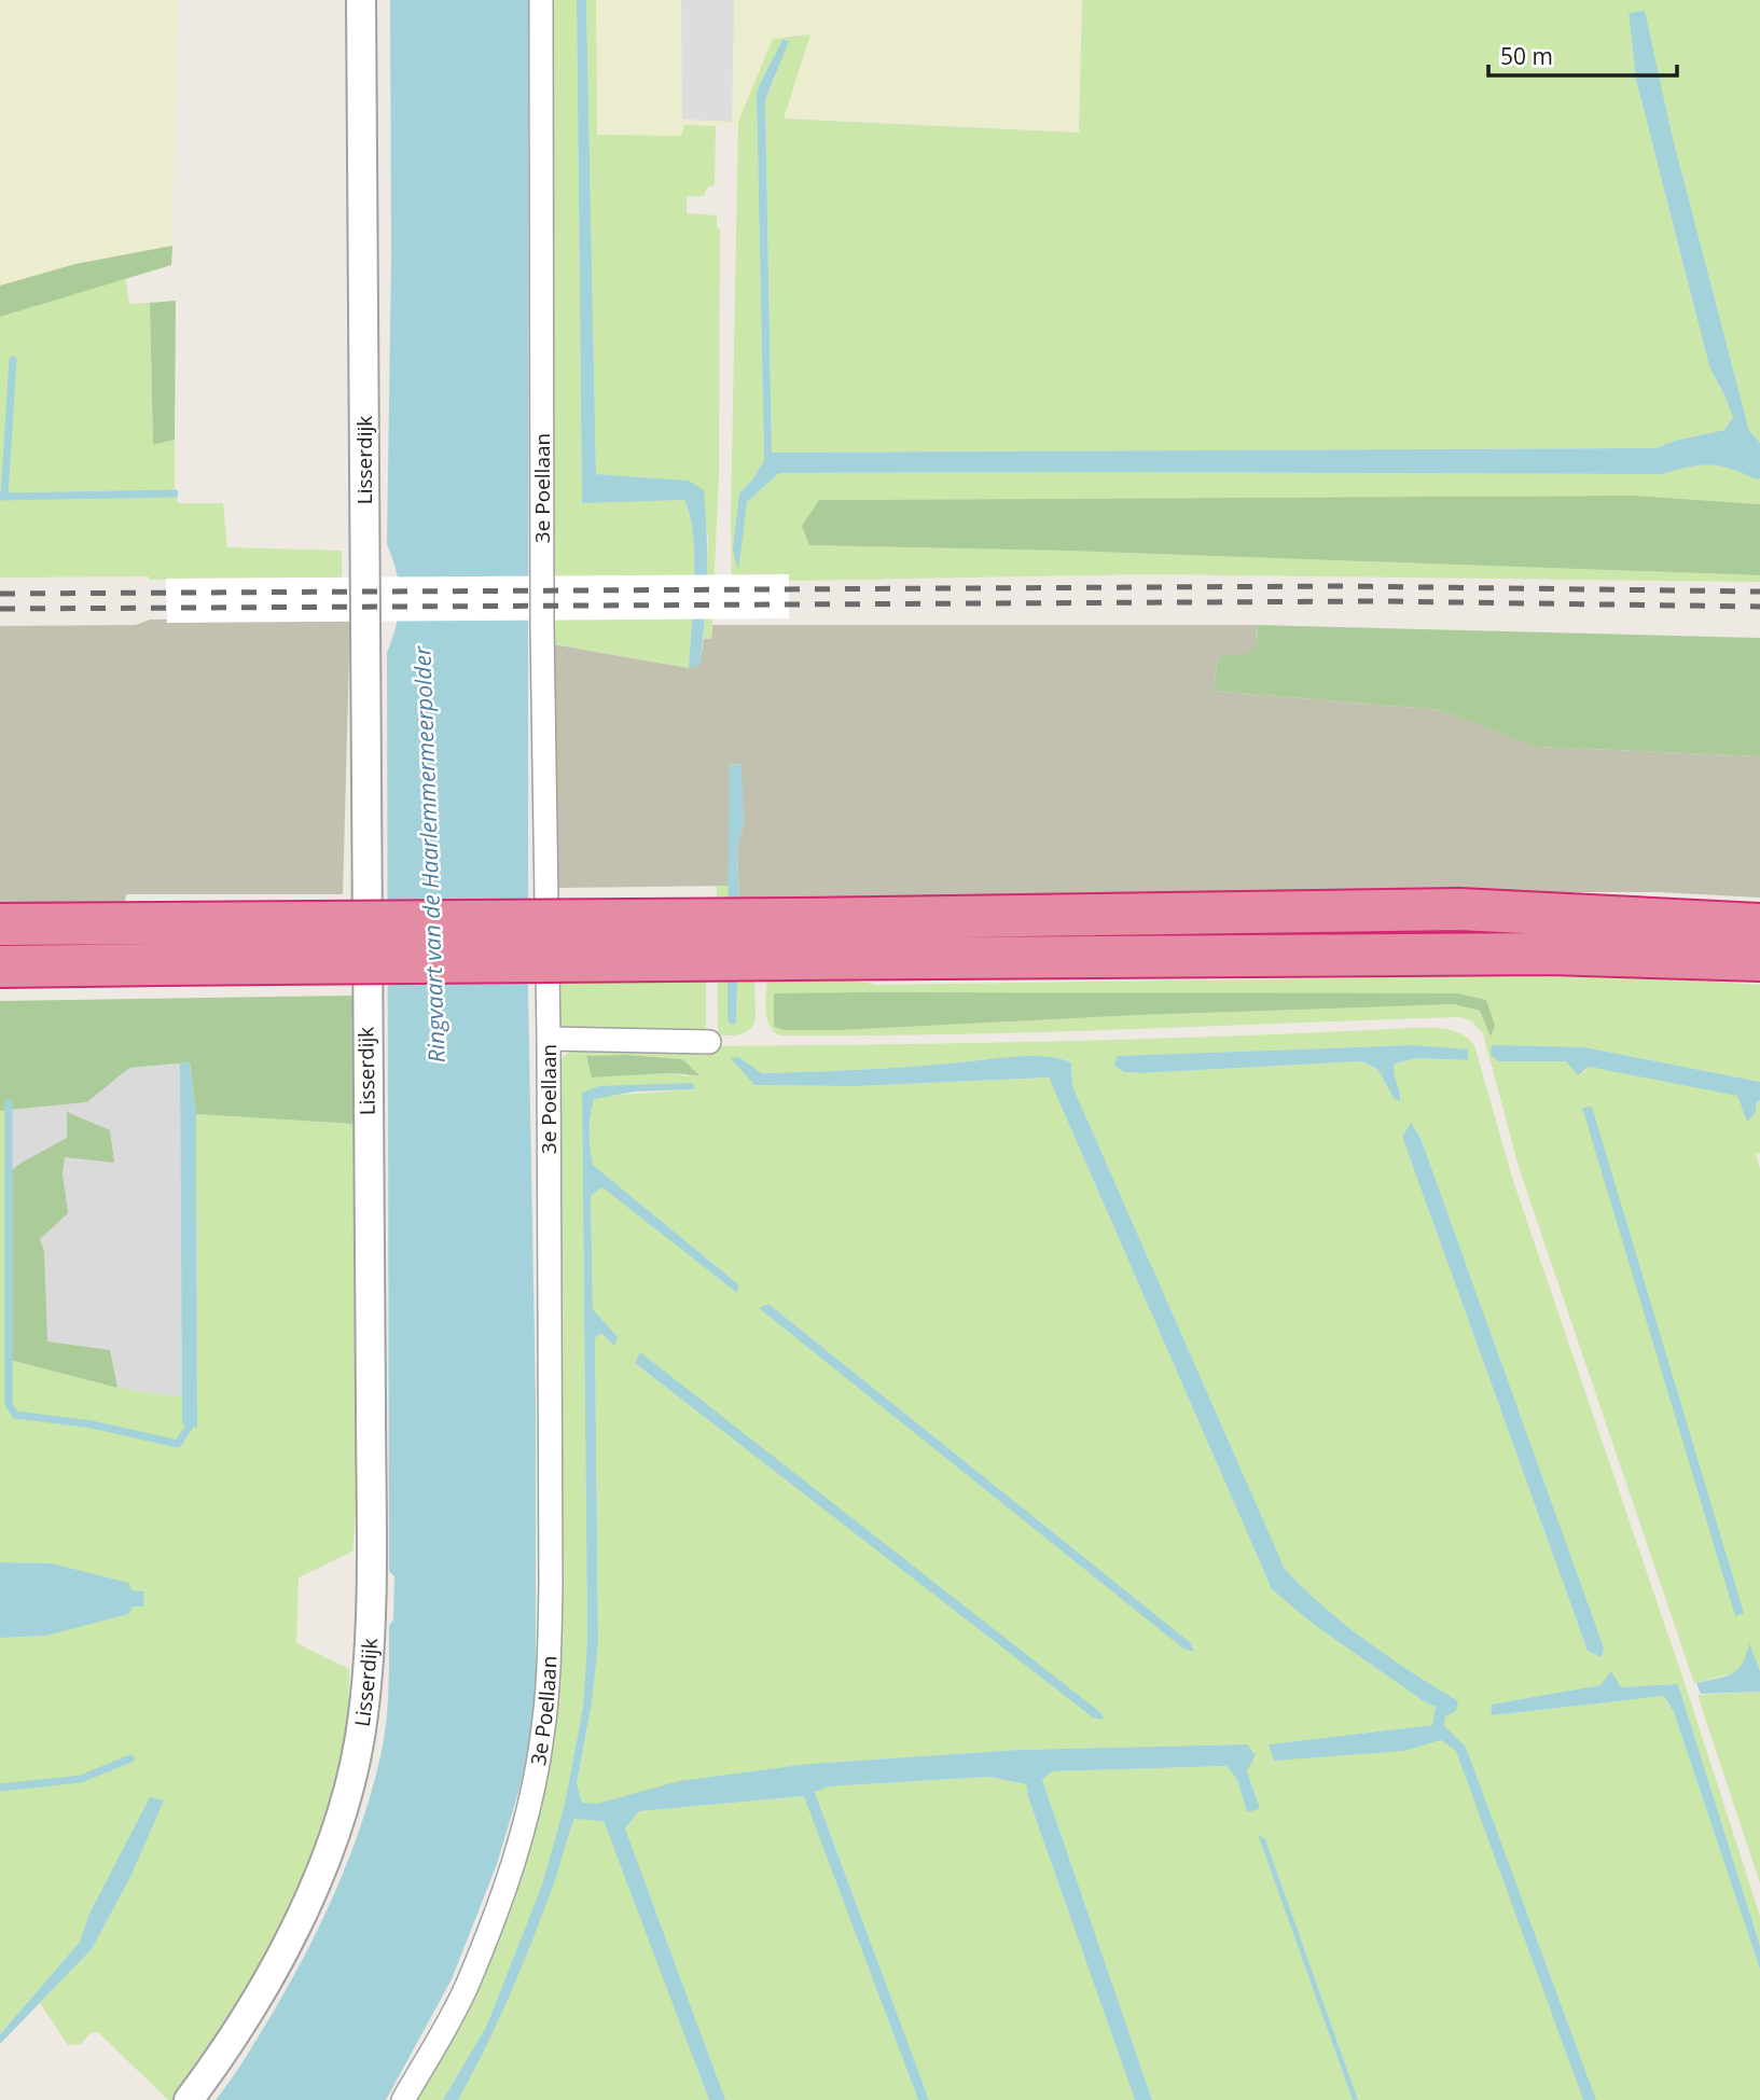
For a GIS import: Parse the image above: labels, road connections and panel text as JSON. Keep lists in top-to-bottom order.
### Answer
{
  "streets": {
    "street": ["Lisserdijk", "3e Poellaan"]
  },
  "water": ["Ringvaart van de Haarlemmermeerpolder"],
  "scale_bar": "50 m"
}
